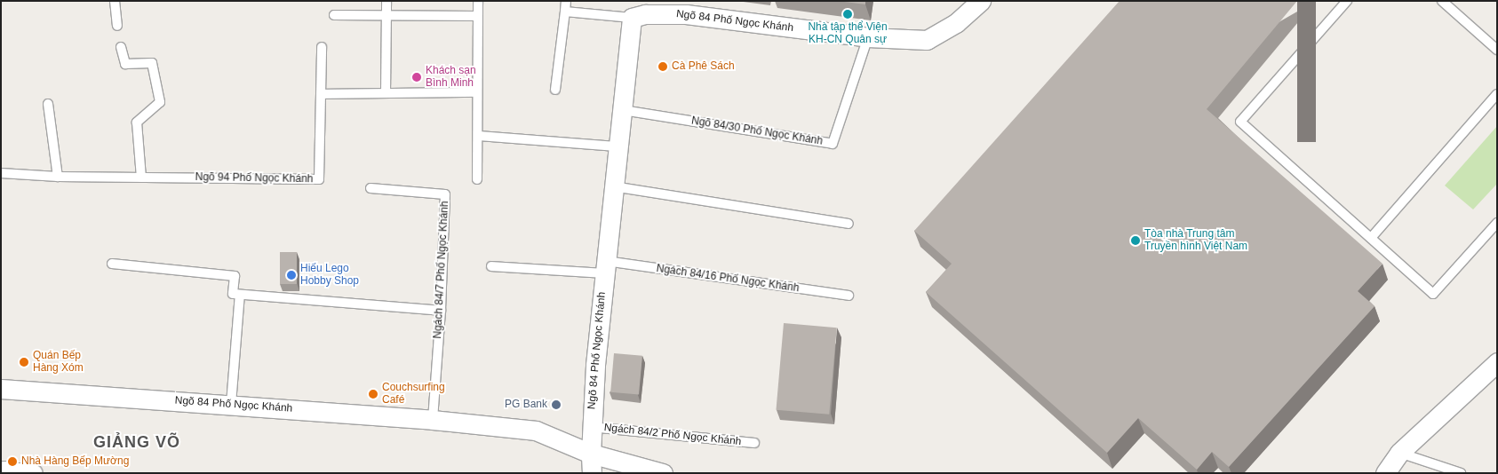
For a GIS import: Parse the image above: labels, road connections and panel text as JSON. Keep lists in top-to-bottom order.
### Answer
{
  "streets": {
    "street": ["Ngõ 84 Phố Ngọc Khánh"],
    "lane": [
      "Ngõ 84/30 Phố Ngọc Khánh",
      "Ngõ 94 Phố Ngọc Khánh",
      "Ngách 84/7 Phố Ngọc Khánh",
      "Ngách 84/16 Phố Ngọc Khánh",
      "Ngách 84/2 Phố Ngọc Khánh"
    ]
  },
  "crossings": [
    ["Ngõ 84 Phố Ngọc Khánh", "Ngõ 84/30 Phố Ngọc Khánh"],
    ["Ngõ 84 Phố Ngọc Khánh", "Ngách 84/7 Phố Ngọc Khánh"],
    ["Ngõ 84 Phố Ngọc Khánh", "Ngách 84/16 Phố Ngọc Khánh"],
    ["Ngõ 84 Phố Ngọc Khánh", "Ngách 84/2 Phố Ngọc Khánh"]
  ],
  "districts": ["GIẢNG VÕ"],
  "places": [
    "Nhà tập thể Viện KH-CN Quân sự",
    "Cà Phê Sách",
    "Khách sạn Bình Minh",
    "Tòa nhà Trung tâm Truyền hình Việt Nam",
    "Hiếu Lego Hobby Shop",
    "Quán Bếp Hàng Xóm",
    "Couchsurfing Café",
    "PG Bank",
    "Nhà Hàng Bếp Mường"
  ]
}
